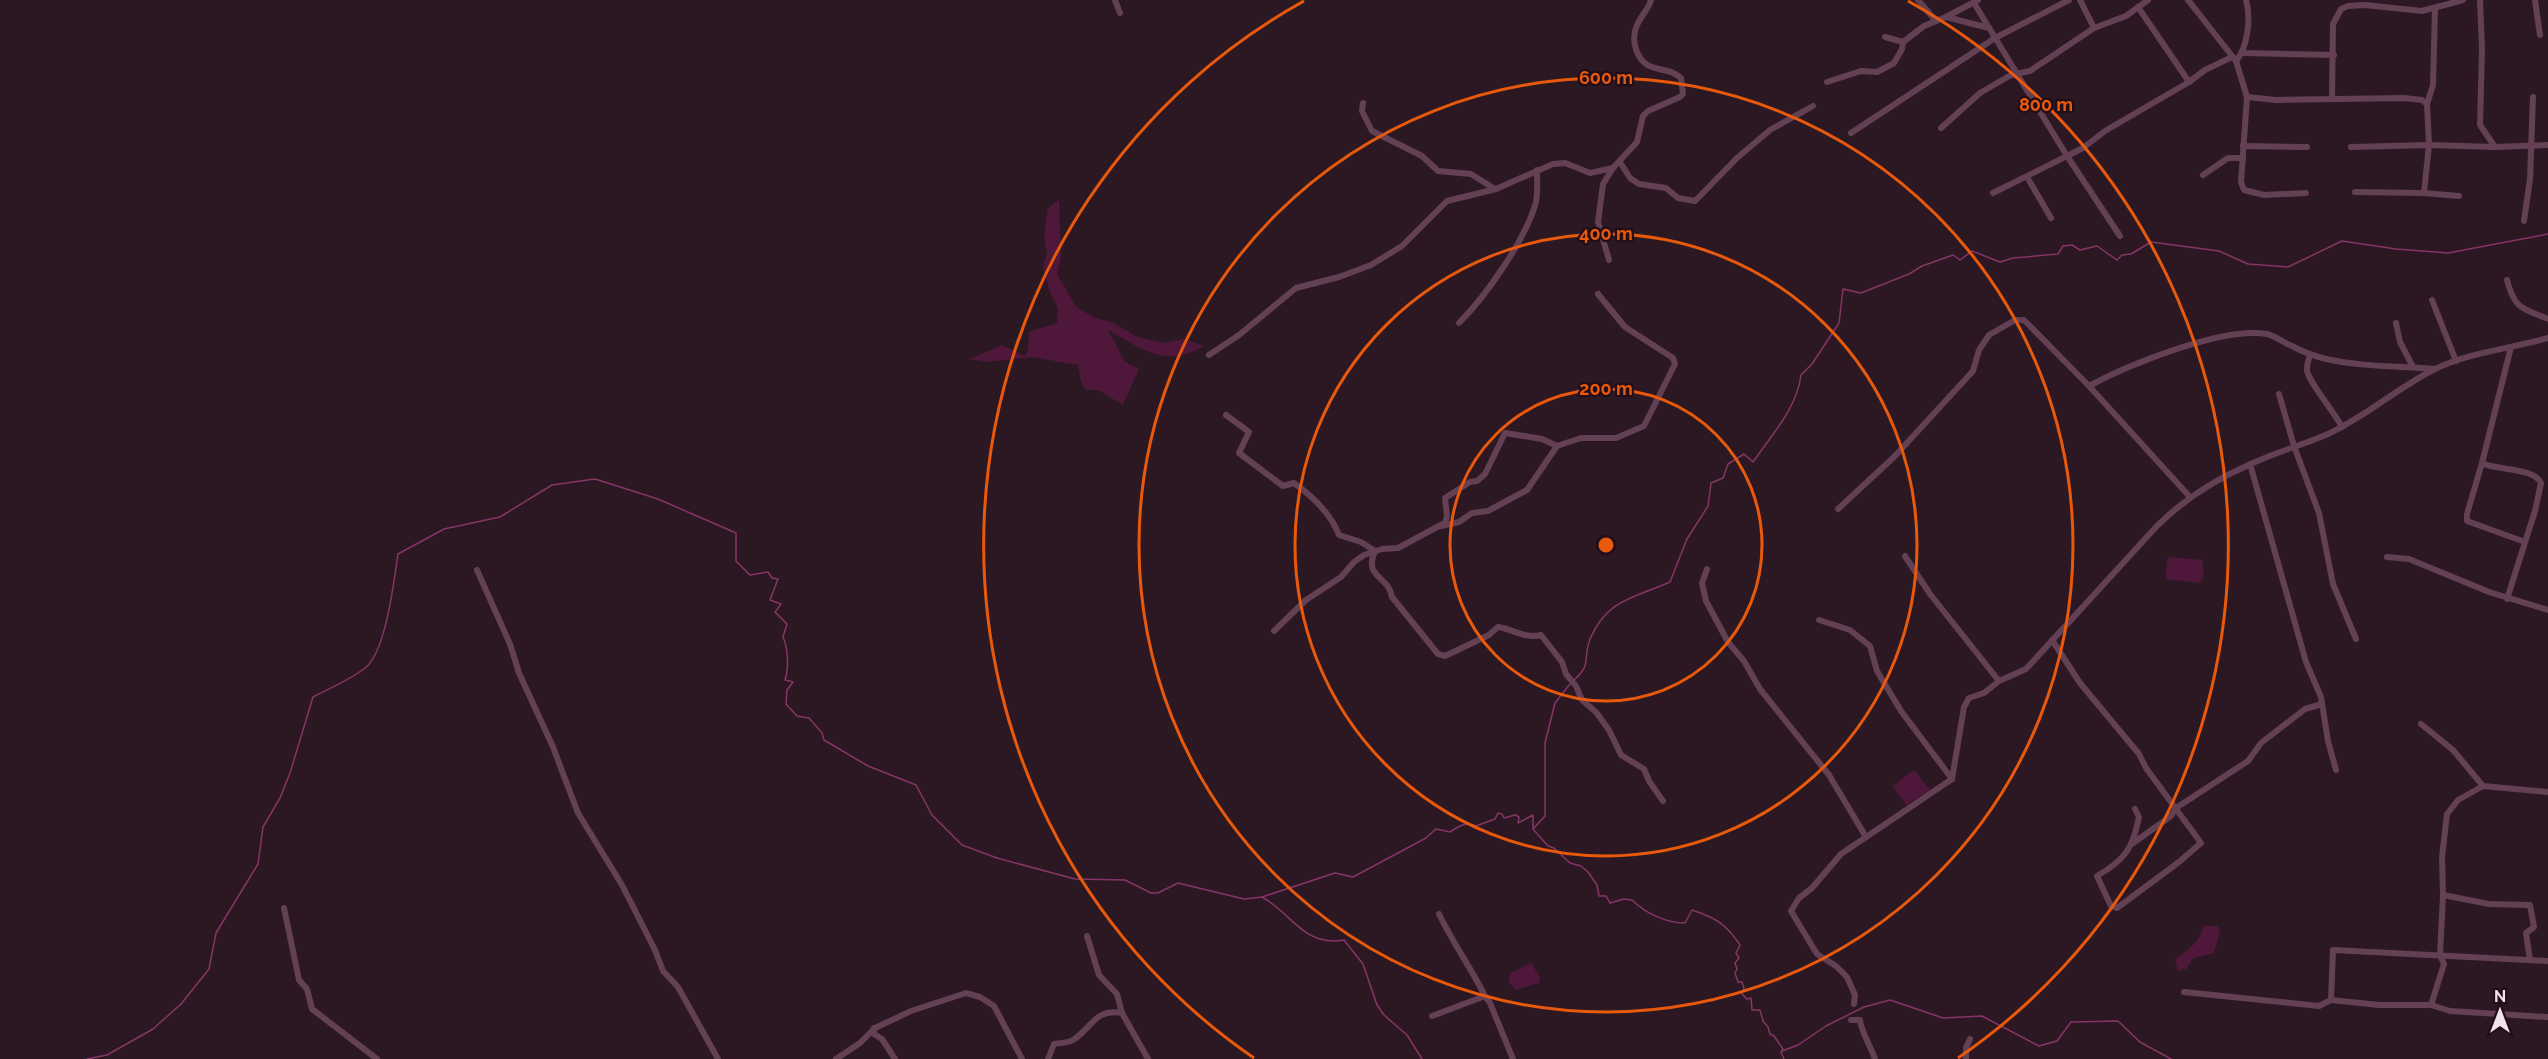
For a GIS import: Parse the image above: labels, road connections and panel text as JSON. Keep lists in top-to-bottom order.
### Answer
{
  "north": "top",
  "rings": [
    "600 m",
    "800 m",
    "400 m",
    "200 m"
  ]
}
